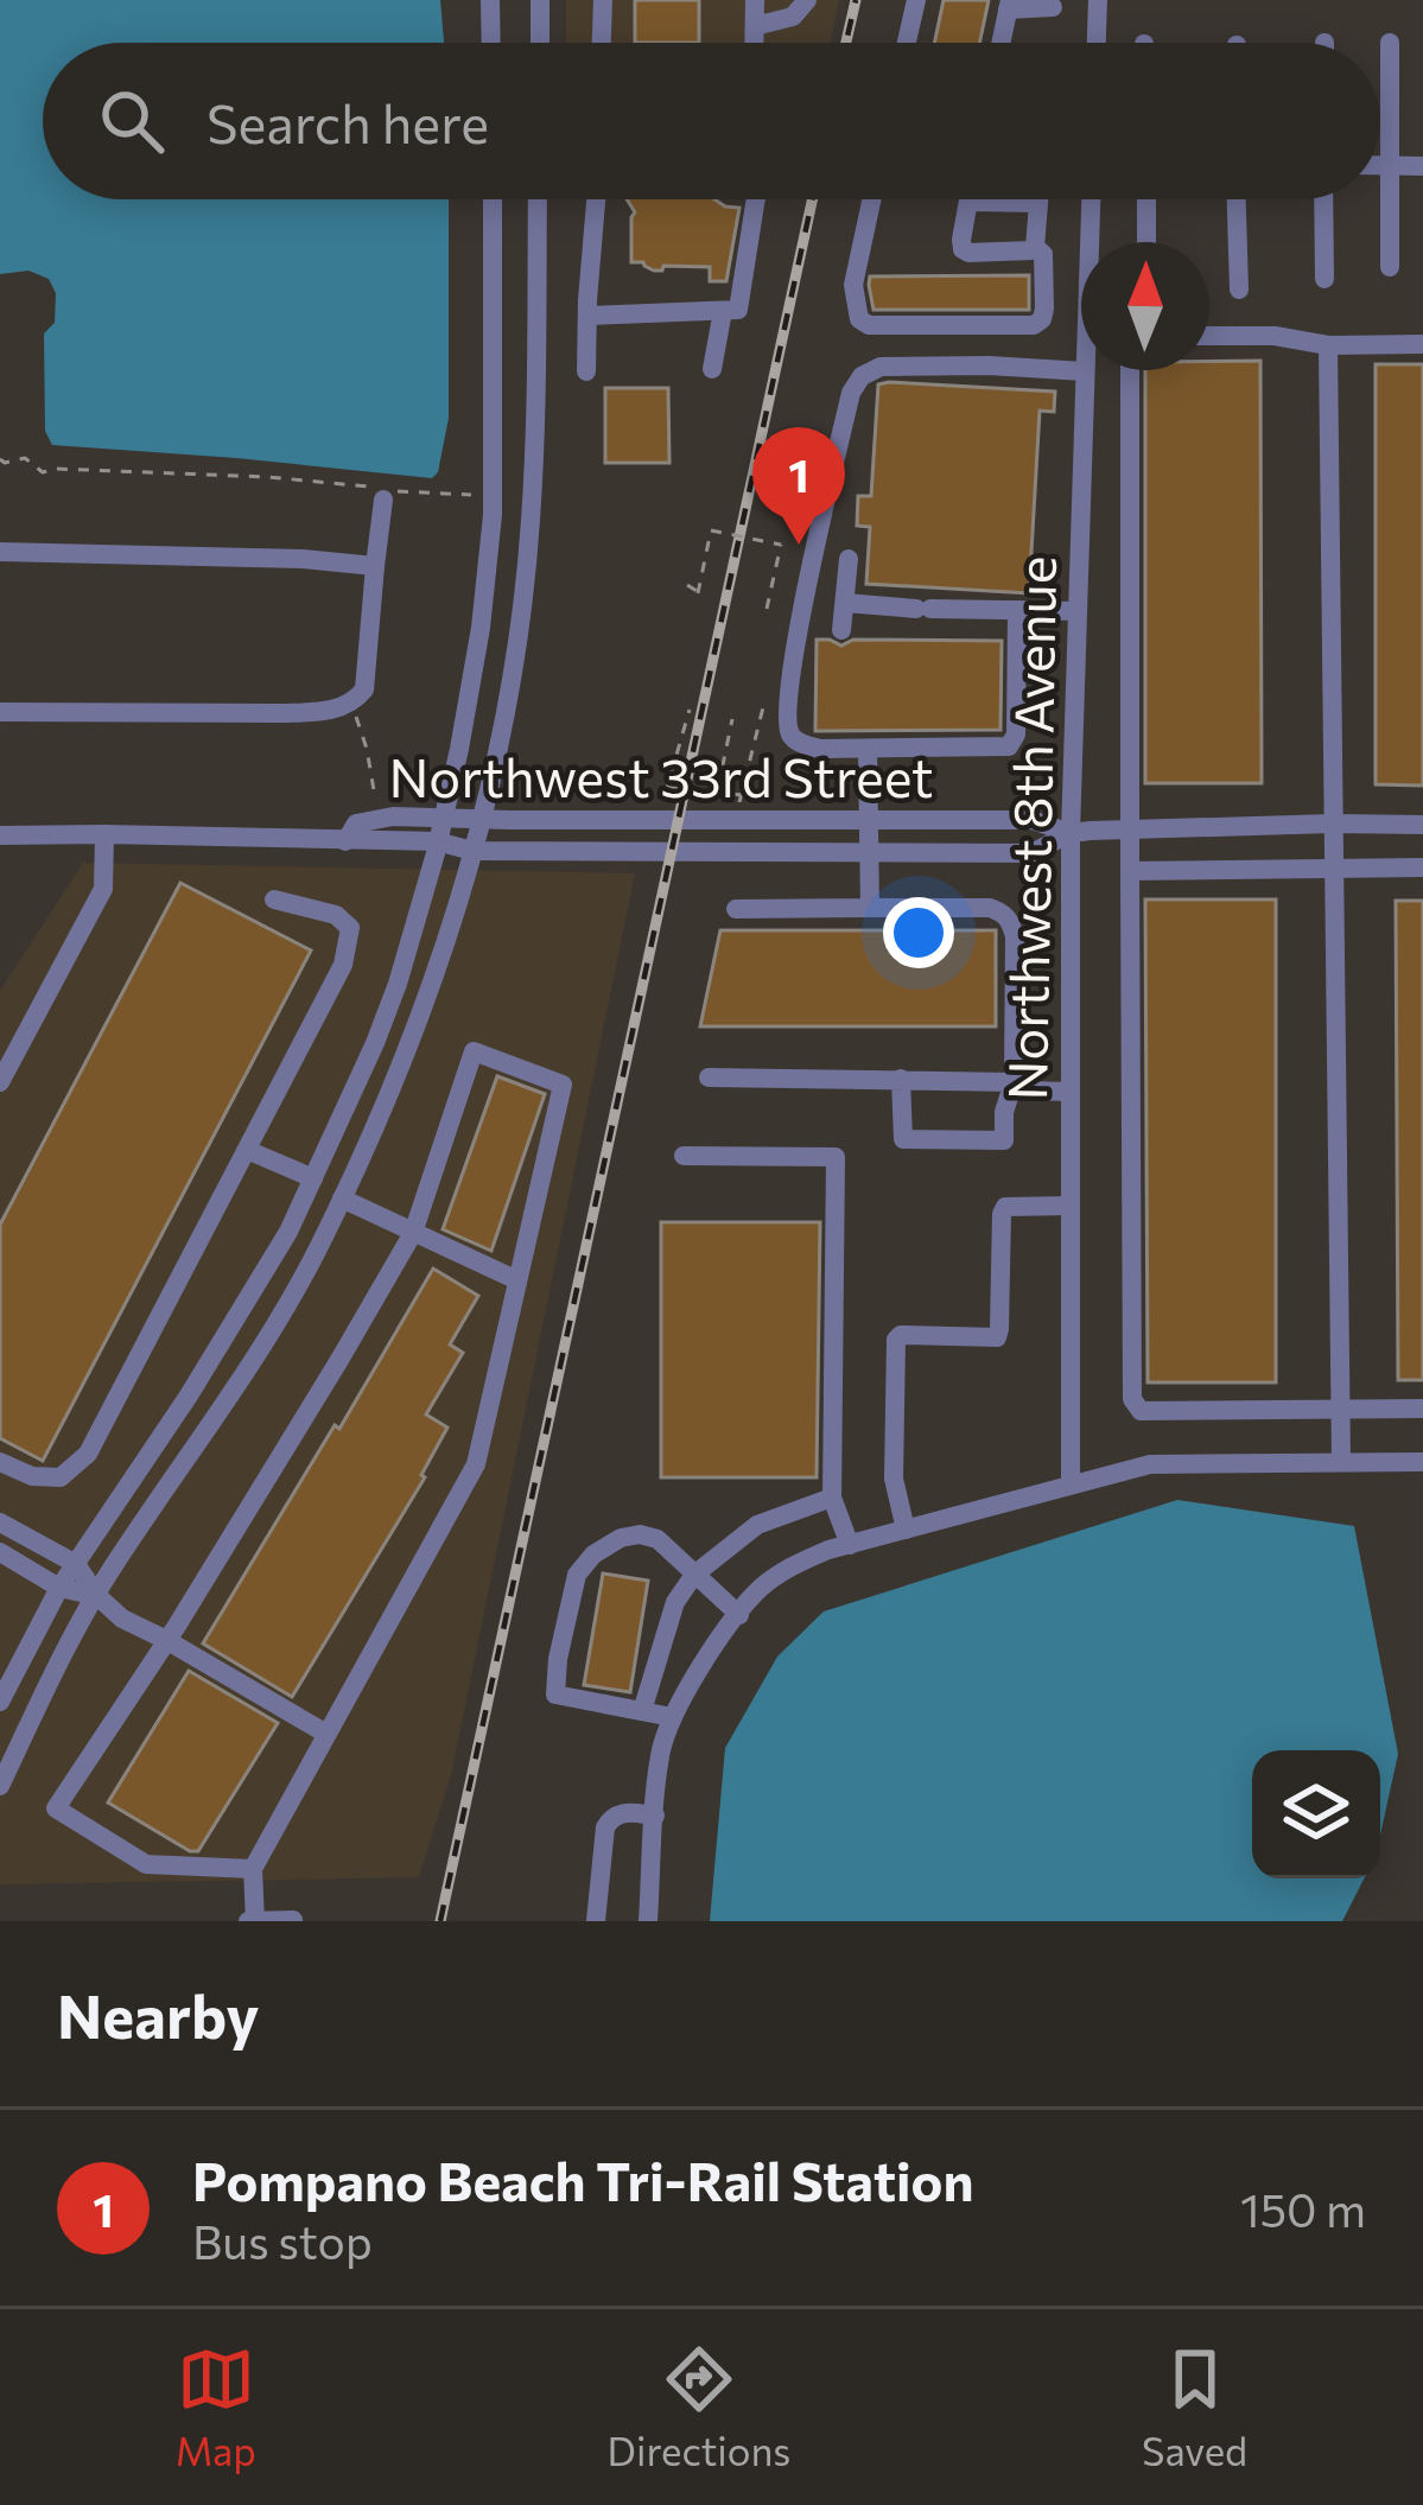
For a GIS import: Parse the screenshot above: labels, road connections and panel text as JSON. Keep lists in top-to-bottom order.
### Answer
{
  "streets": {
    "street": ["Northwest 33rd Street", "Northwest 8th Avenue"]
  },
  "crossings": [
    ["Northwest 33rd Street", "Northwest 8th Avenue"]
  ],
  "north": "top",
  "page": {
    "search": "Search here",
    "pins": "1",
    "heading": "Nearby",
    "list": [
      {
        "mark": "1",
        "name": "Pompano Beach Tri-Rail Station",
        "note": "Bus stop",
        "value": "150 m"
      }
    ],
    "nav": ["Map", "Directions", "Saved"]
  }
}
